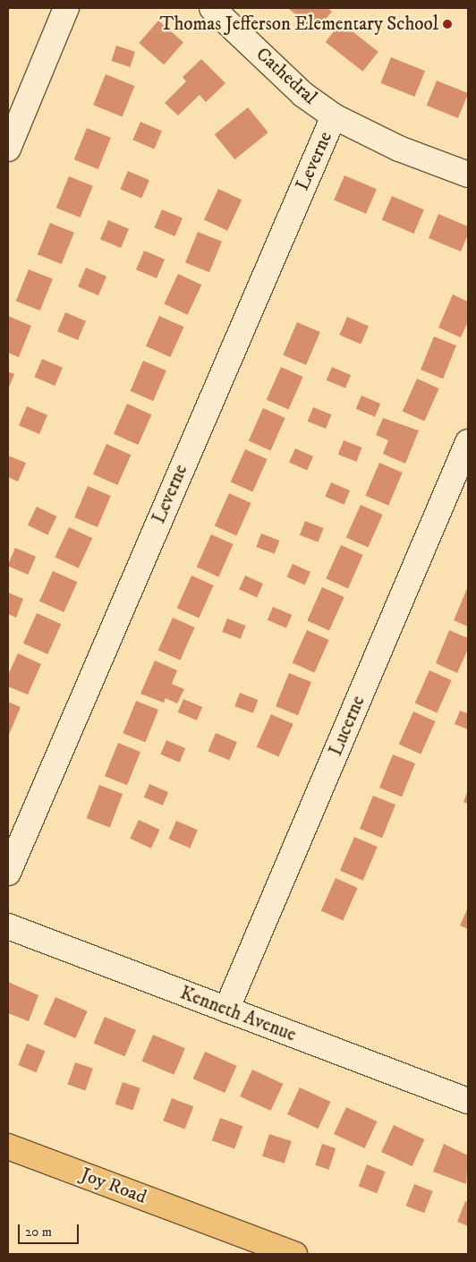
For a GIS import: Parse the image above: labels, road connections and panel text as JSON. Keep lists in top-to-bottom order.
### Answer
{
  "streets": {
    "main road": ["Joy Road"],
    "street": [
      "Cathedral",
      "Leverne",
      "Lucerne",
      "Kenneth Avenue"
    ]
  },
  "crossings": [
    ["Cathedral", "Leverne"],
    ["Lucerne", "Kenneth Avenue"]
  ],
  "places": ["Thomas Jefferson Elementary School"],
  "scale_bar": "20 m"
}
